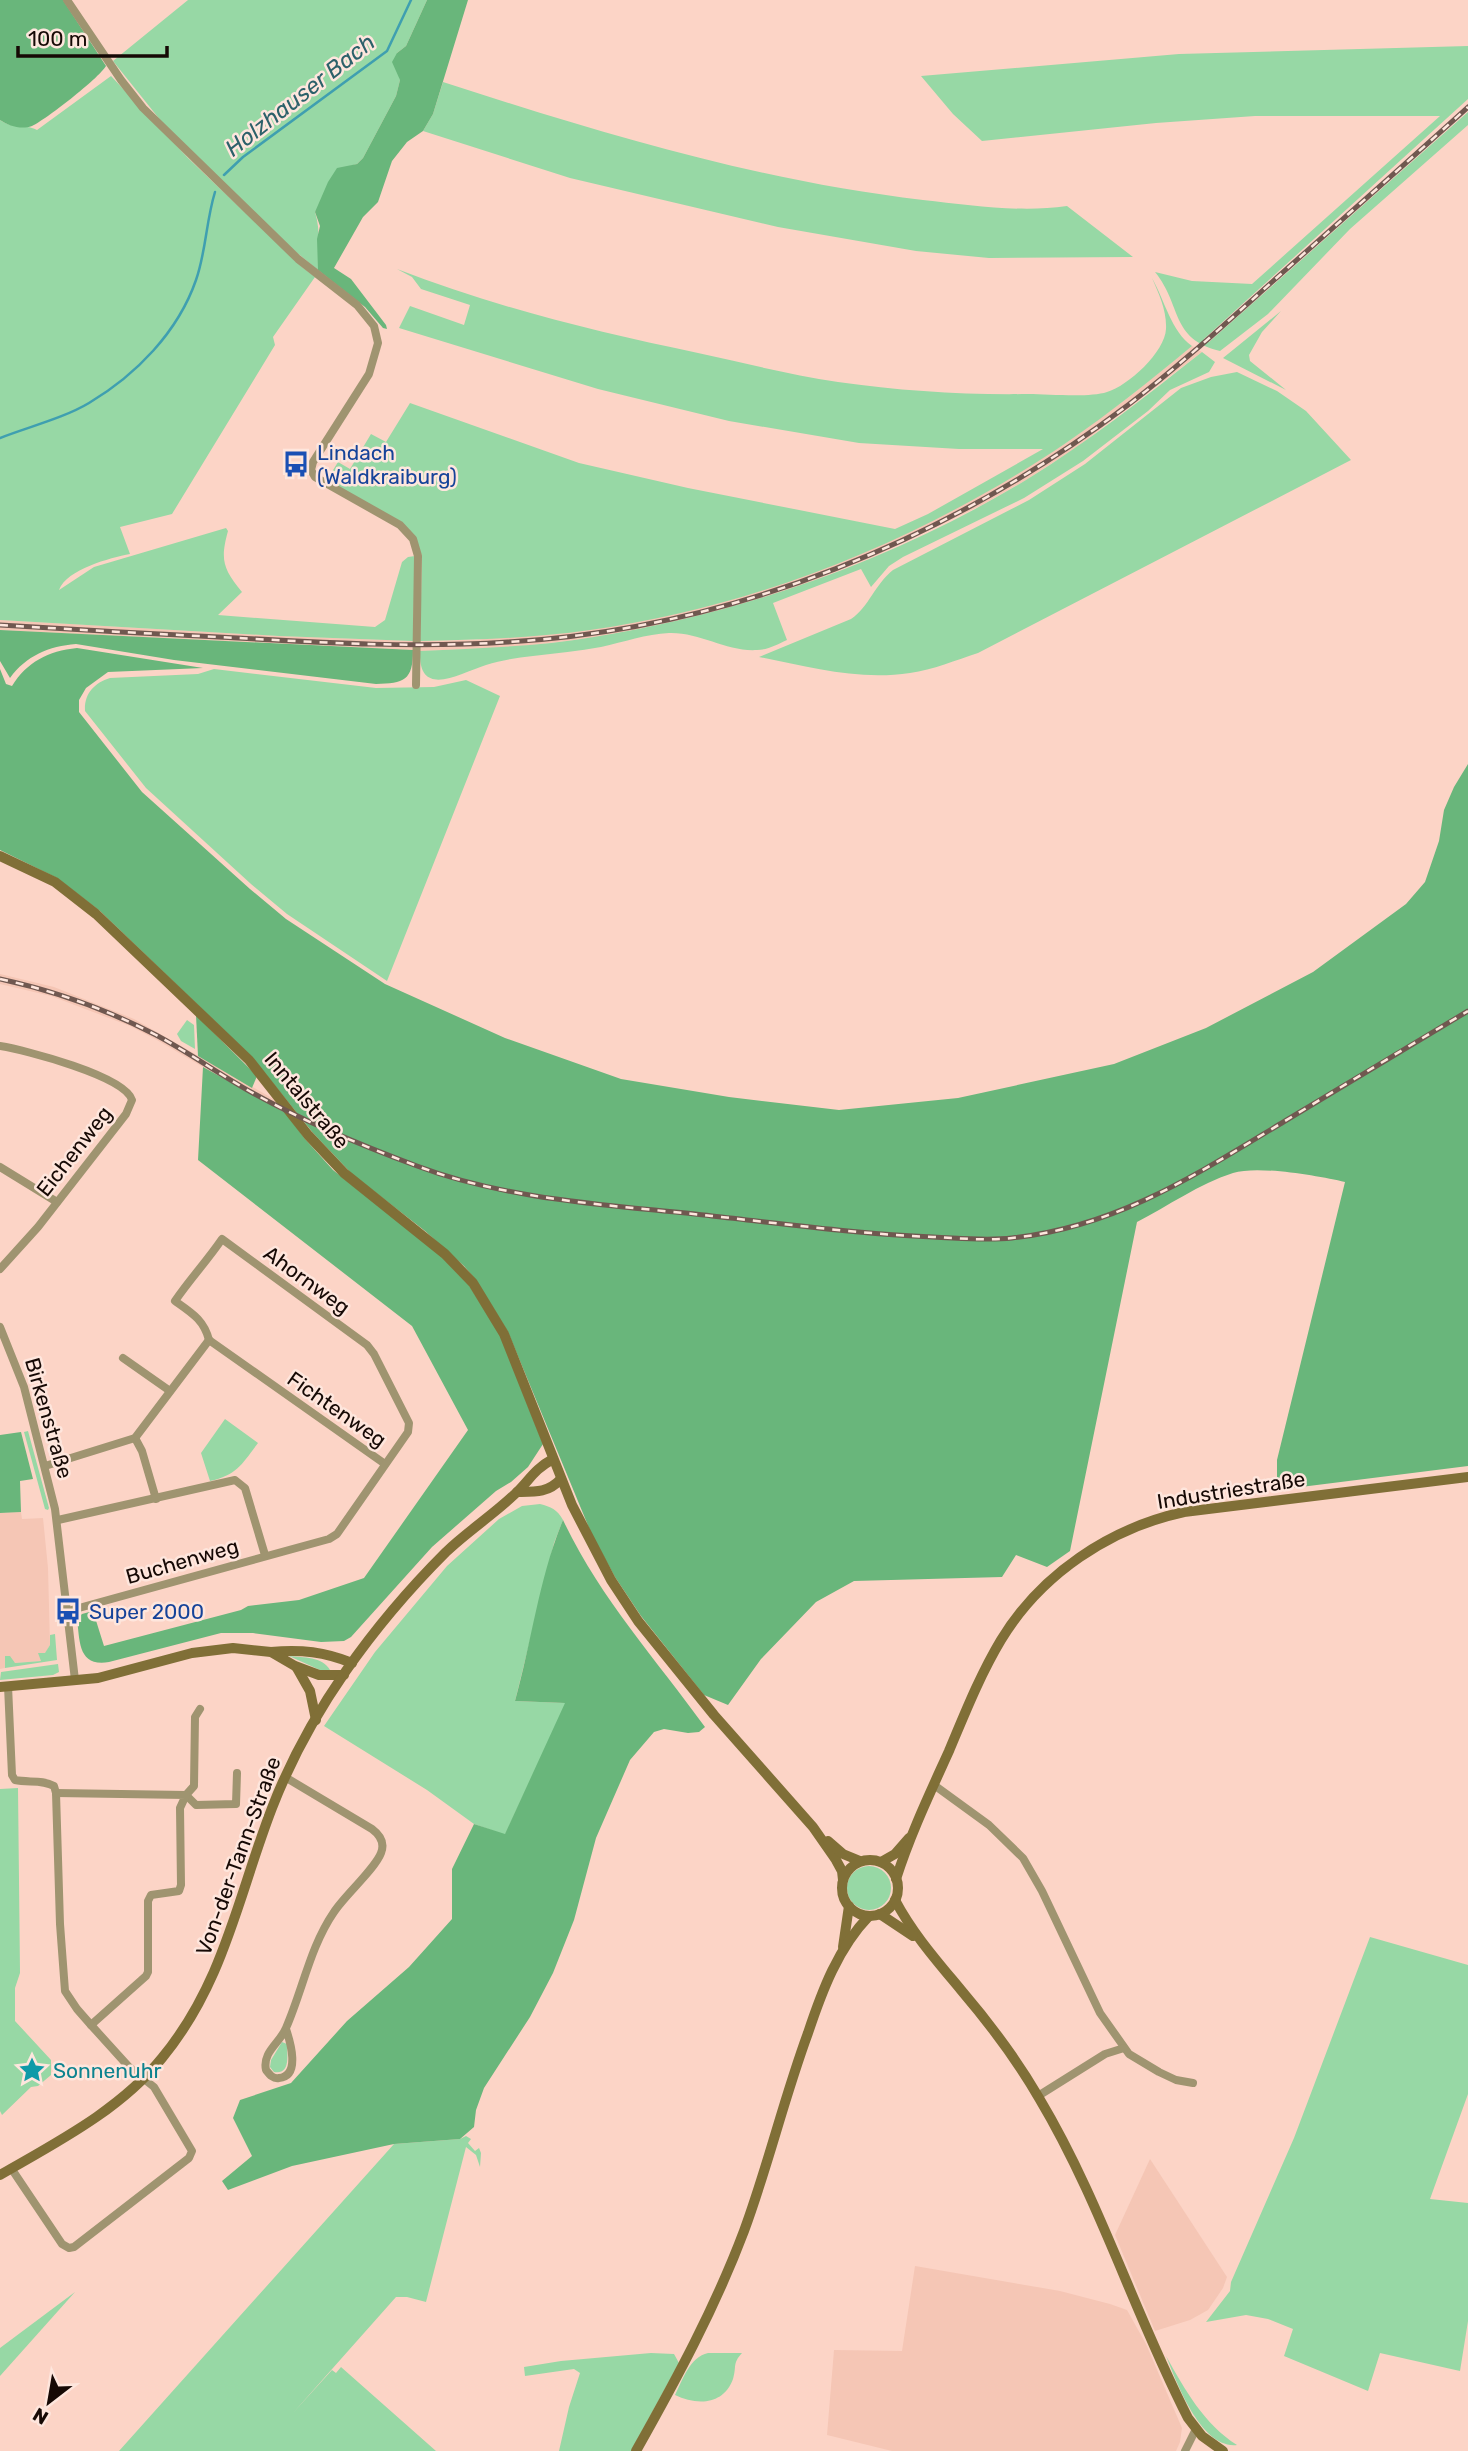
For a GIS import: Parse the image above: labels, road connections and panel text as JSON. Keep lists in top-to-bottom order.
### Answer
{
  "streets": {
    "street": [
      "Inntalstraße",
      "Eichenweg",
      "Ahornweg",
      "Fichtenweg",
      "Birkenstraße",
      "Industriestraße",
      "Buchenweg",
      "Von-der-Tann-Straße"
    ]
  },
  "crossings": [
    ["Inntalstraße", "Von-der-Tann-Straße"],
    ["Ahornweg", "Fichtenweg"],
    ["Fichtenweg", "Buchenweg"],
    ["Birkenstraße", "Buchenweg"]
  ],
  "water": ["Holzhauser Bach"],
  "places": {
    "bus stop": ["Lindach (Waldkraiburg)", "Super 2000"],
    "place": ["Sonnenuhr"]
  },
  "scale_bar": "100 m",
  "north": "bottom left"
}
